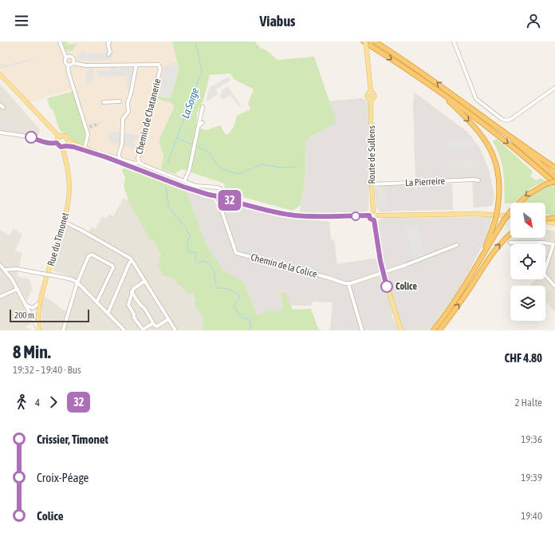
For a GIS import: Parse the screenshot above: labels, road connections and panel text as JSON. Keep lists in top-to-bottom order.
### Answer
{
  "streets": {
    "main road": ["Route de Sullens", "Rue du Timonet"],
    "street": ["Chemin de Chatanerie", "La Pierreire", "Chemin de la Colice"]
  },
  "crossings": [
    ["Chemin de Chatanerie", "Chemin de la Colice"],
    ["Route de Sullens", "La Pierreire"]
  ],
  "water": ["La Sorge"],
  "places": ["Colice"],
  "lines": ["bus line 32"],
  "scale_bar": "200 m",
  "north": "bottom right",
  "page": {
    "header": "Viabus",
    "on_map": "32",
    "scale": "200 m",
    "heading": ["8 Min.", "19:32 – 19:40 · Bus", "CHF 4.80"],
    "legs": ["4", "32", "2 Halte"],
    "list": [
      {
        "name": "Crissier, Timonet",
        "value": "19:36"
      },
      {
        "name": "Croix-Péage",
        "value": "19:39"
      },
      {
        "name": "Colice",
        "value": "19:40"
      }
    ]
  }
}
